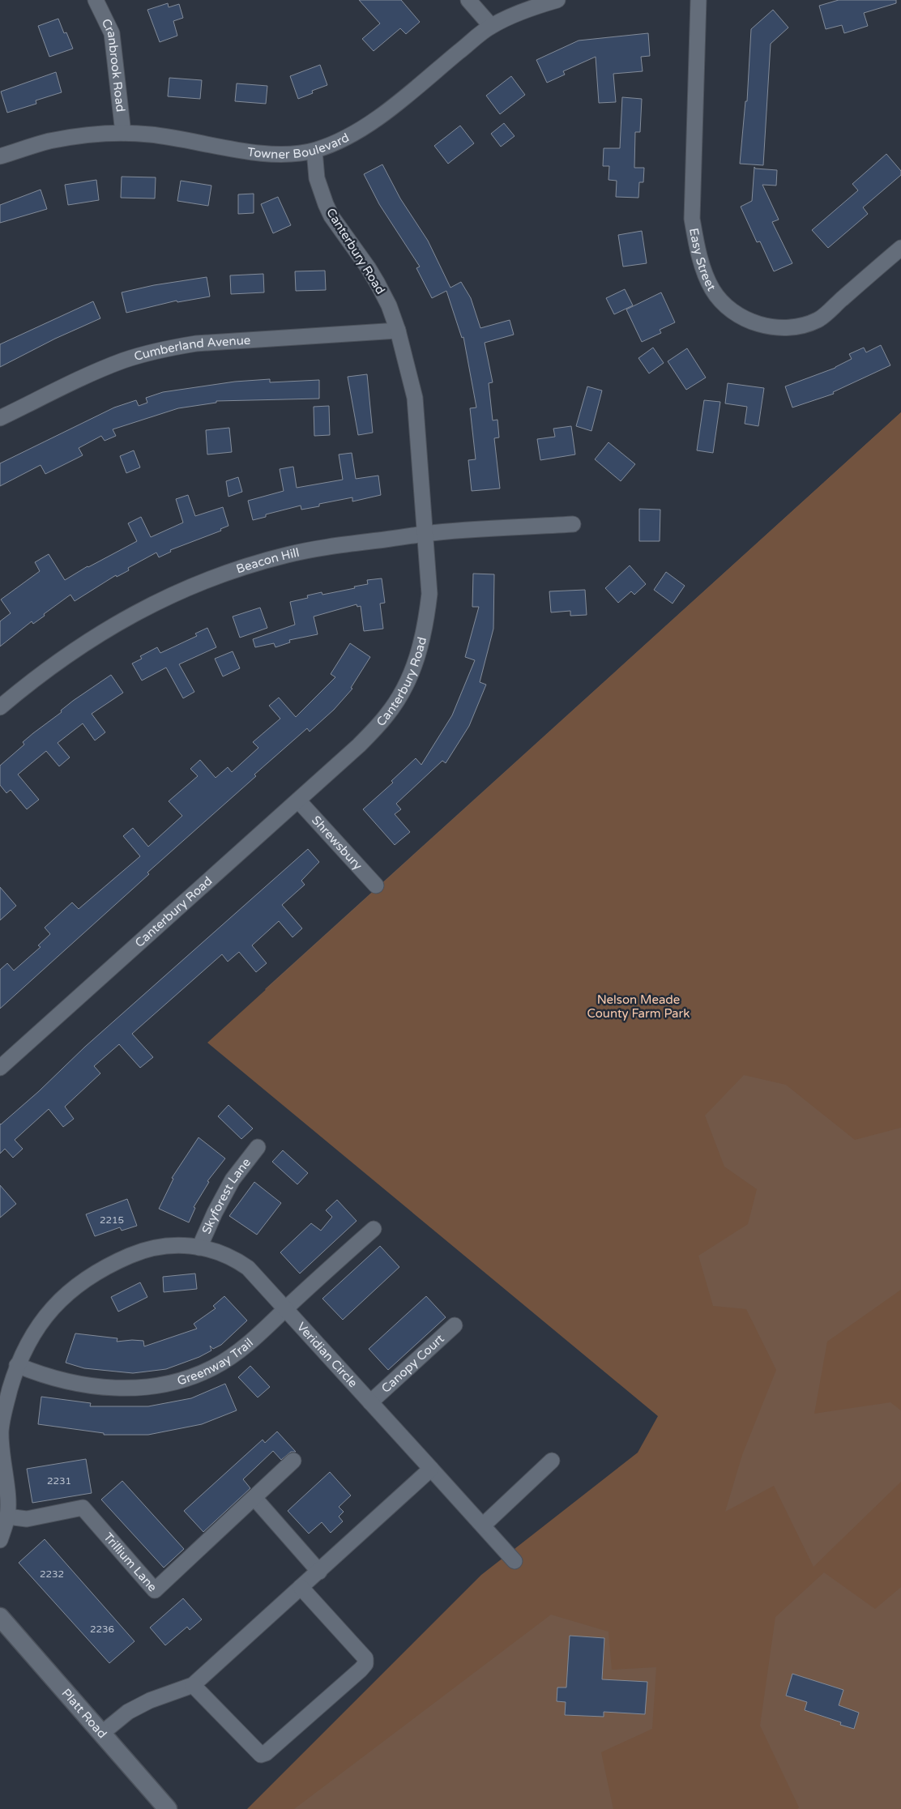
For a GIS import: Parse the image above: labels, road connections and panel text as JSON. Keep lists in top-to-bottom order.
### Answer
{
  "streets": {
    "street": [
      "Cranbrook Road",
      "Towner Boulevard",
      "Canterbury Road",
      "Easy Street",
      "Cumberland Avenue",
      "Beacon Hill",
      "Shrewsbury",
      "Skyforest Lane",
      "Veridian Circle",
      "Greenway Trail",
      "Canopy Court",
      "Trillium Lane",
      "Platt Road"
    ]
  },
  "crossings": [
    ["Cranbrook Road", "Towner Boulevard"],
    ["Towner Boulevard", "Canterbury Road"],
    ["Canterbury Road", "Cumberland Avenue"],
    ["Canterbury Road", "Beacon Hill"],
    ["Canterbury Road", "Shrewsbury"],
    ["Skyforest Lane", "Veridian Circle"],
    ["Veridian Circle", "Greenway Trail"],
    ["Veridian Circle", "Canopy Court"],
    ["Veridian Circle", "Trillium Lane"]
  ],
  "parks": ["Nelson Meade County Farm Park"],
  "house_numbers": [
    "2215",
    "2231",
    "2232",
    "2236"
  ]
}
